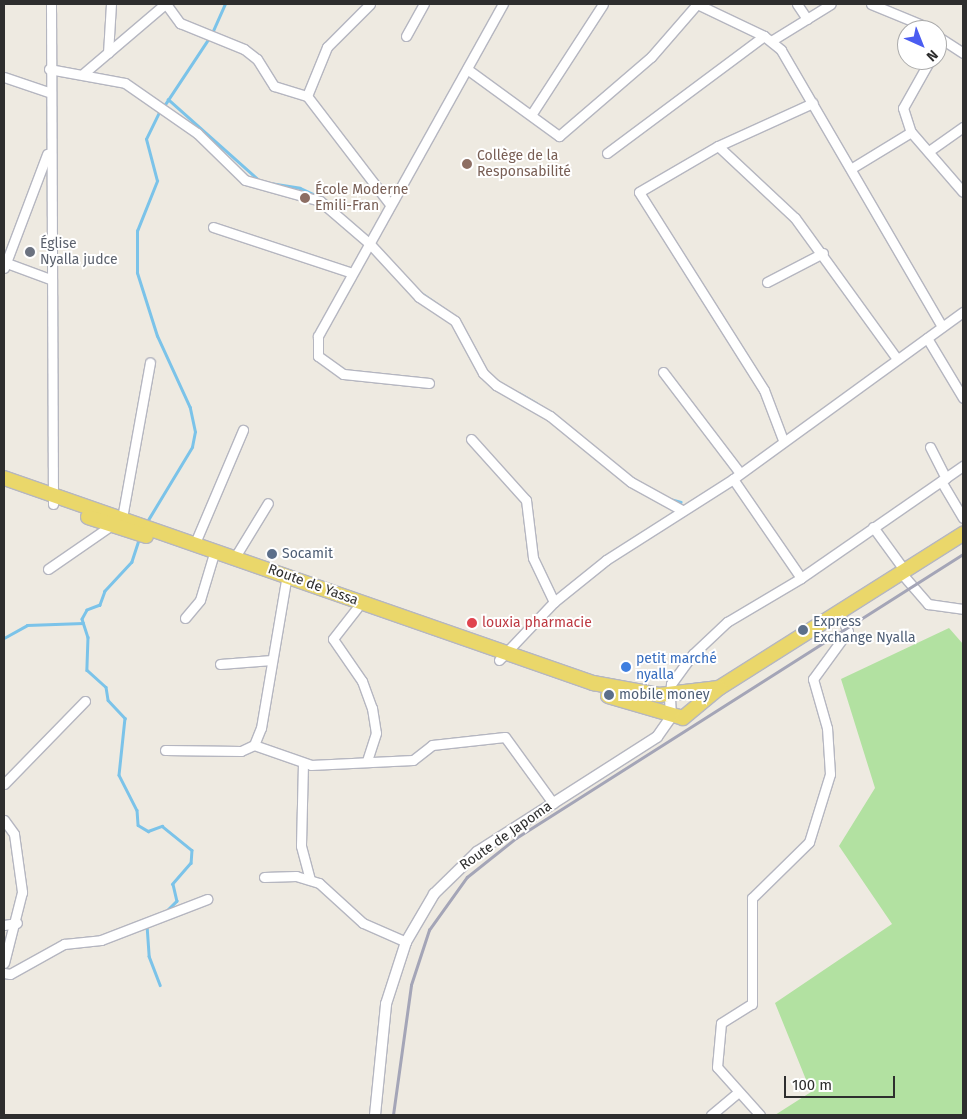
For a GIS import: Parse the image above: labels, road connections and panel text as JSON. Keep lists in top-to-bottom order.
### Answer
{
  "streets": {
    "main road": ["Route de Yassa"],
    "street": ["Route de Japoma"]
  },
  "places": [
    "Collège de la Responsabilité",
    "École Moderne Emili-Fran",
    "Église Nyalla judce",
    "Socamit",
    "louxia pharmacie",
    "Express Exchange Nyalla",
    "petit marché nyalla",
    "mobile money"
  ],
  "scale_bar": "100 m",
  "north": "bottom right"
}
